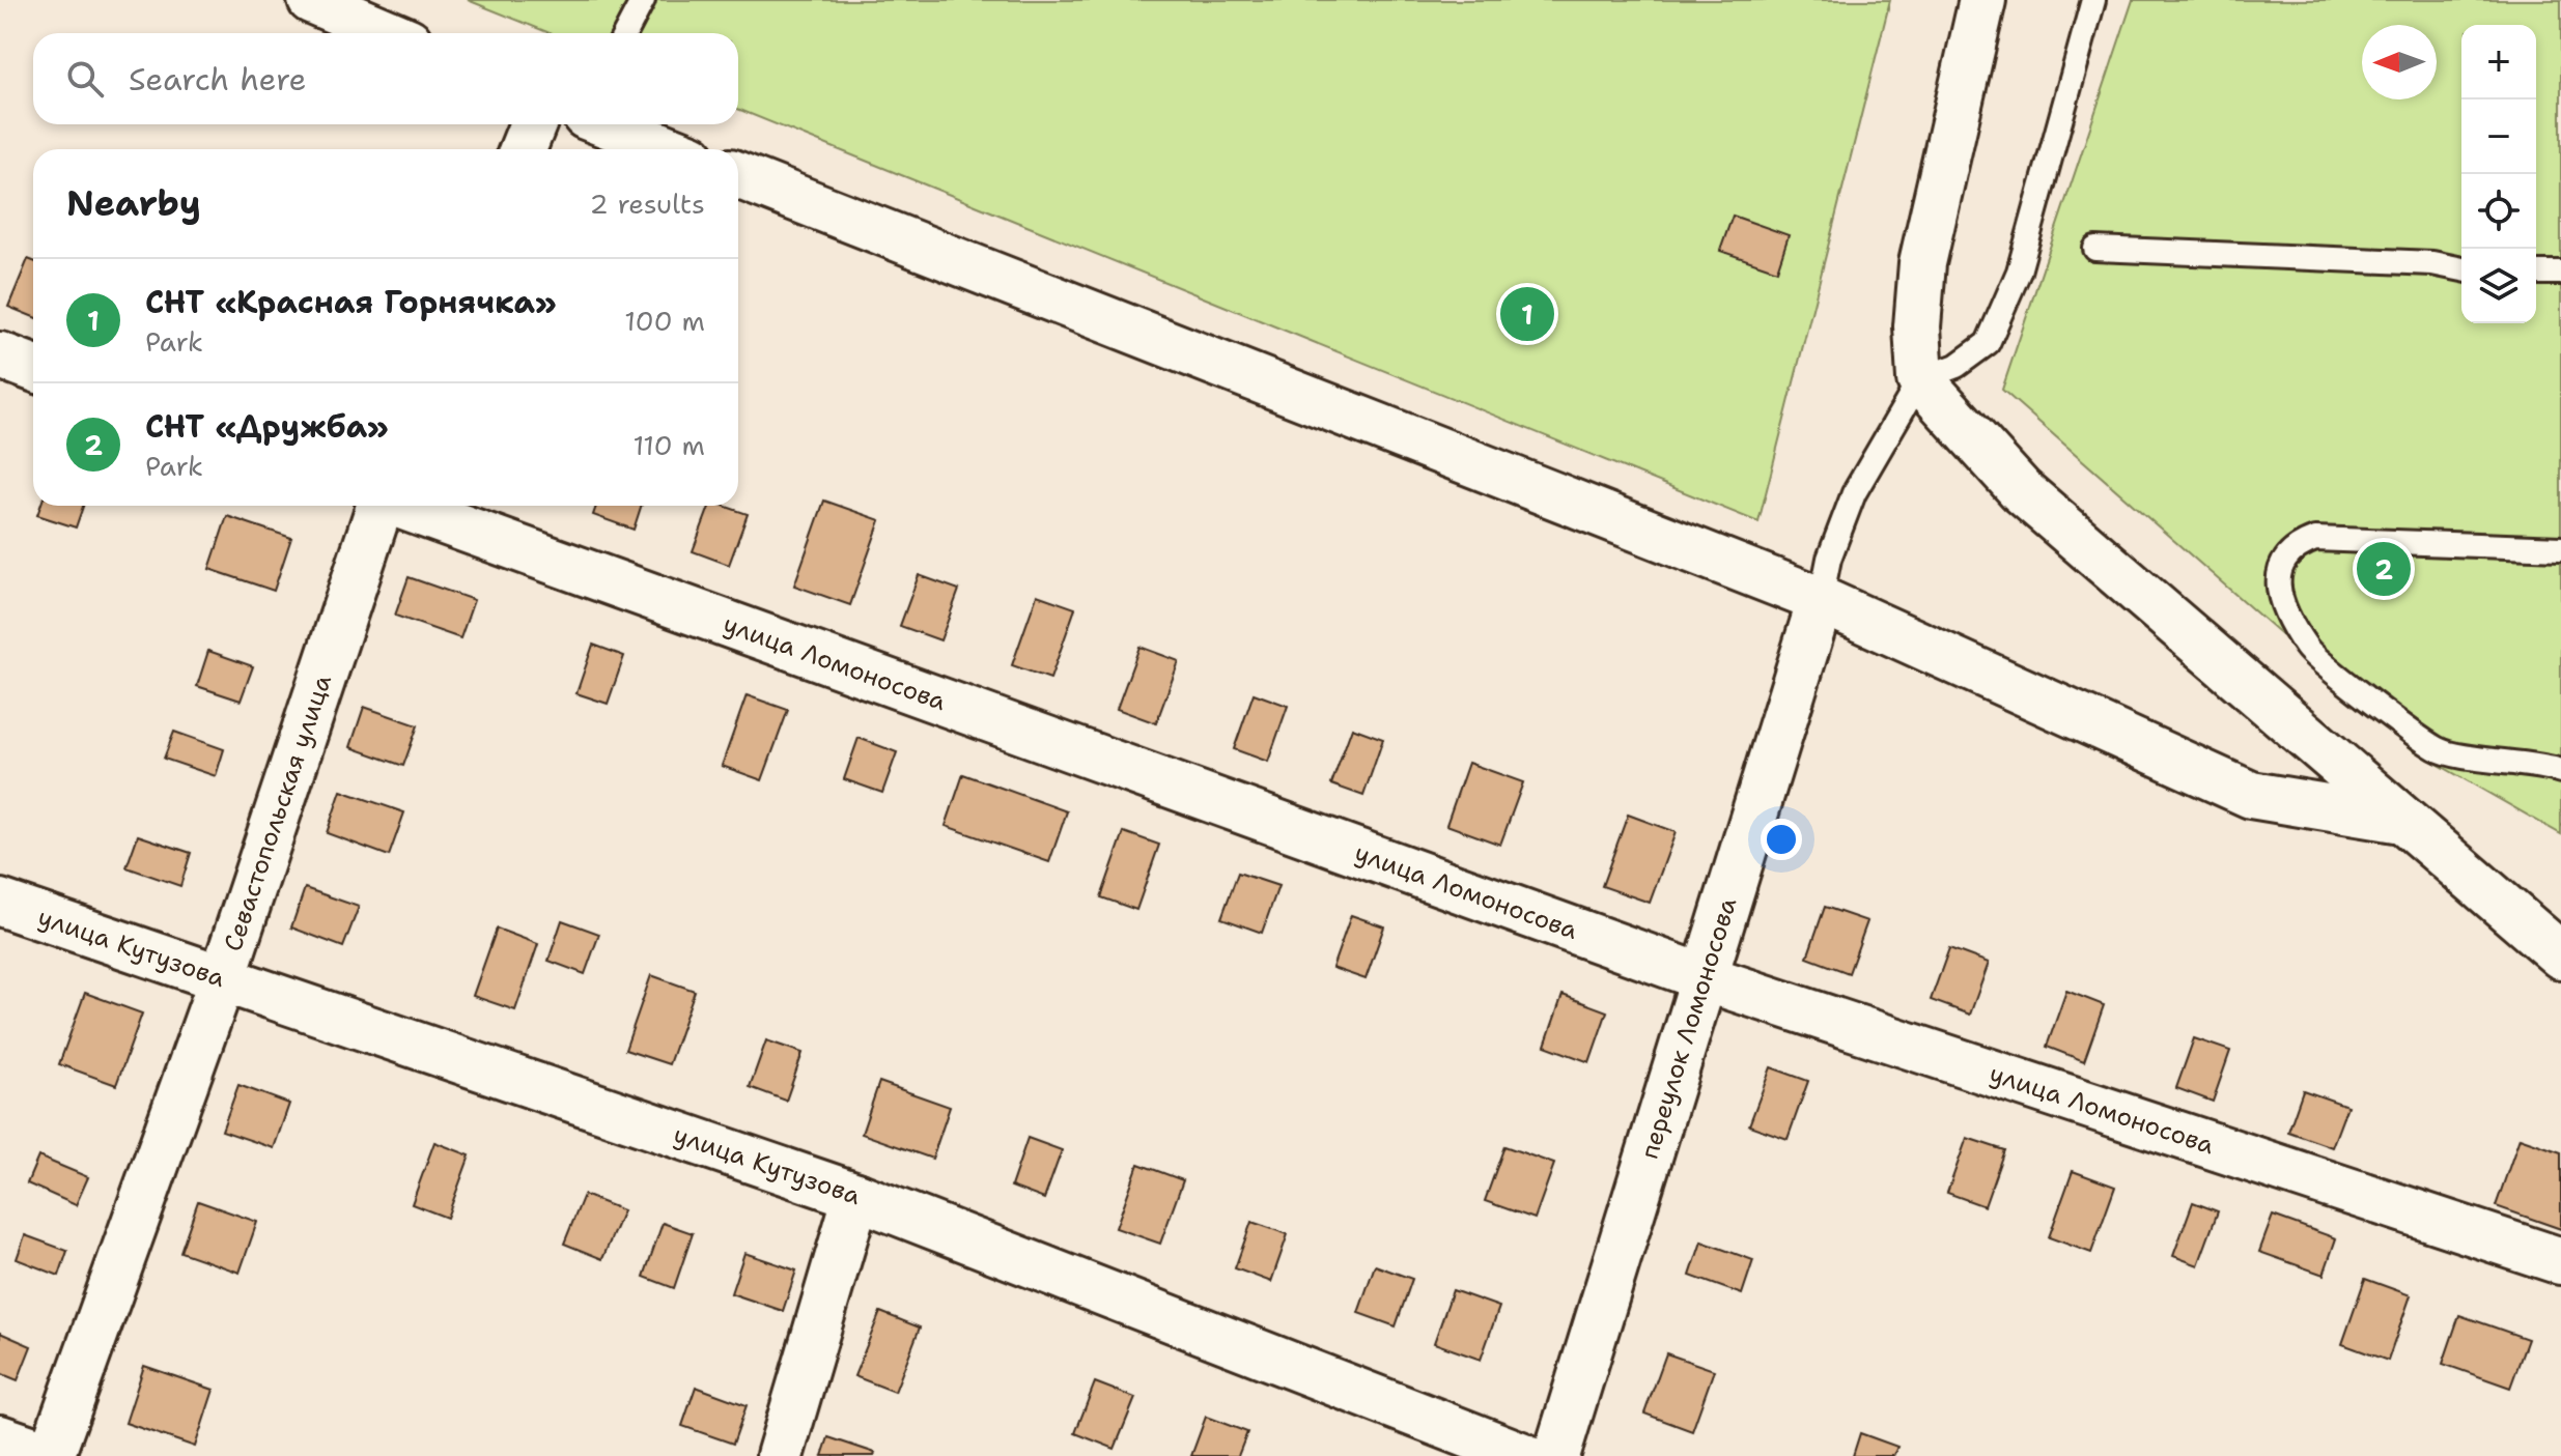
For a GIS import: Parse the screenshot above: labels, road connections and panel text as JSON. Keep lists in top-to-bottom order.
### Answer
{
  "streets": {
    "street": [
      "улица Ломоносова",
      "Севастопольская улица",
      "улица Кутузова",
      "переулок Ломоносова"
    ]
  },
  "crossings": [
    ["улица Ломоносова", "переулок Ломоносова"],
    ["Севастопольская улица", "улица Кутузова"]
  ],
  "north": "left",
  "page": {
    "map_buttons": ["+", "−"],
    "search": "Search here",
    "heading": ["Nearby", "2 results"],
    "list": [
      {
        "mark": "1",
        "name": "СНТ «Красная Горнячка»",
        "note": "Park",
        "value": "100 m"
      },
      {
        "mark": "2",
        "name": "СНТ «Дружба»",
        "note": "Park",
        "value": "110 m"
      }
    ],
    "pins": ["1", "2"]
  }
}
